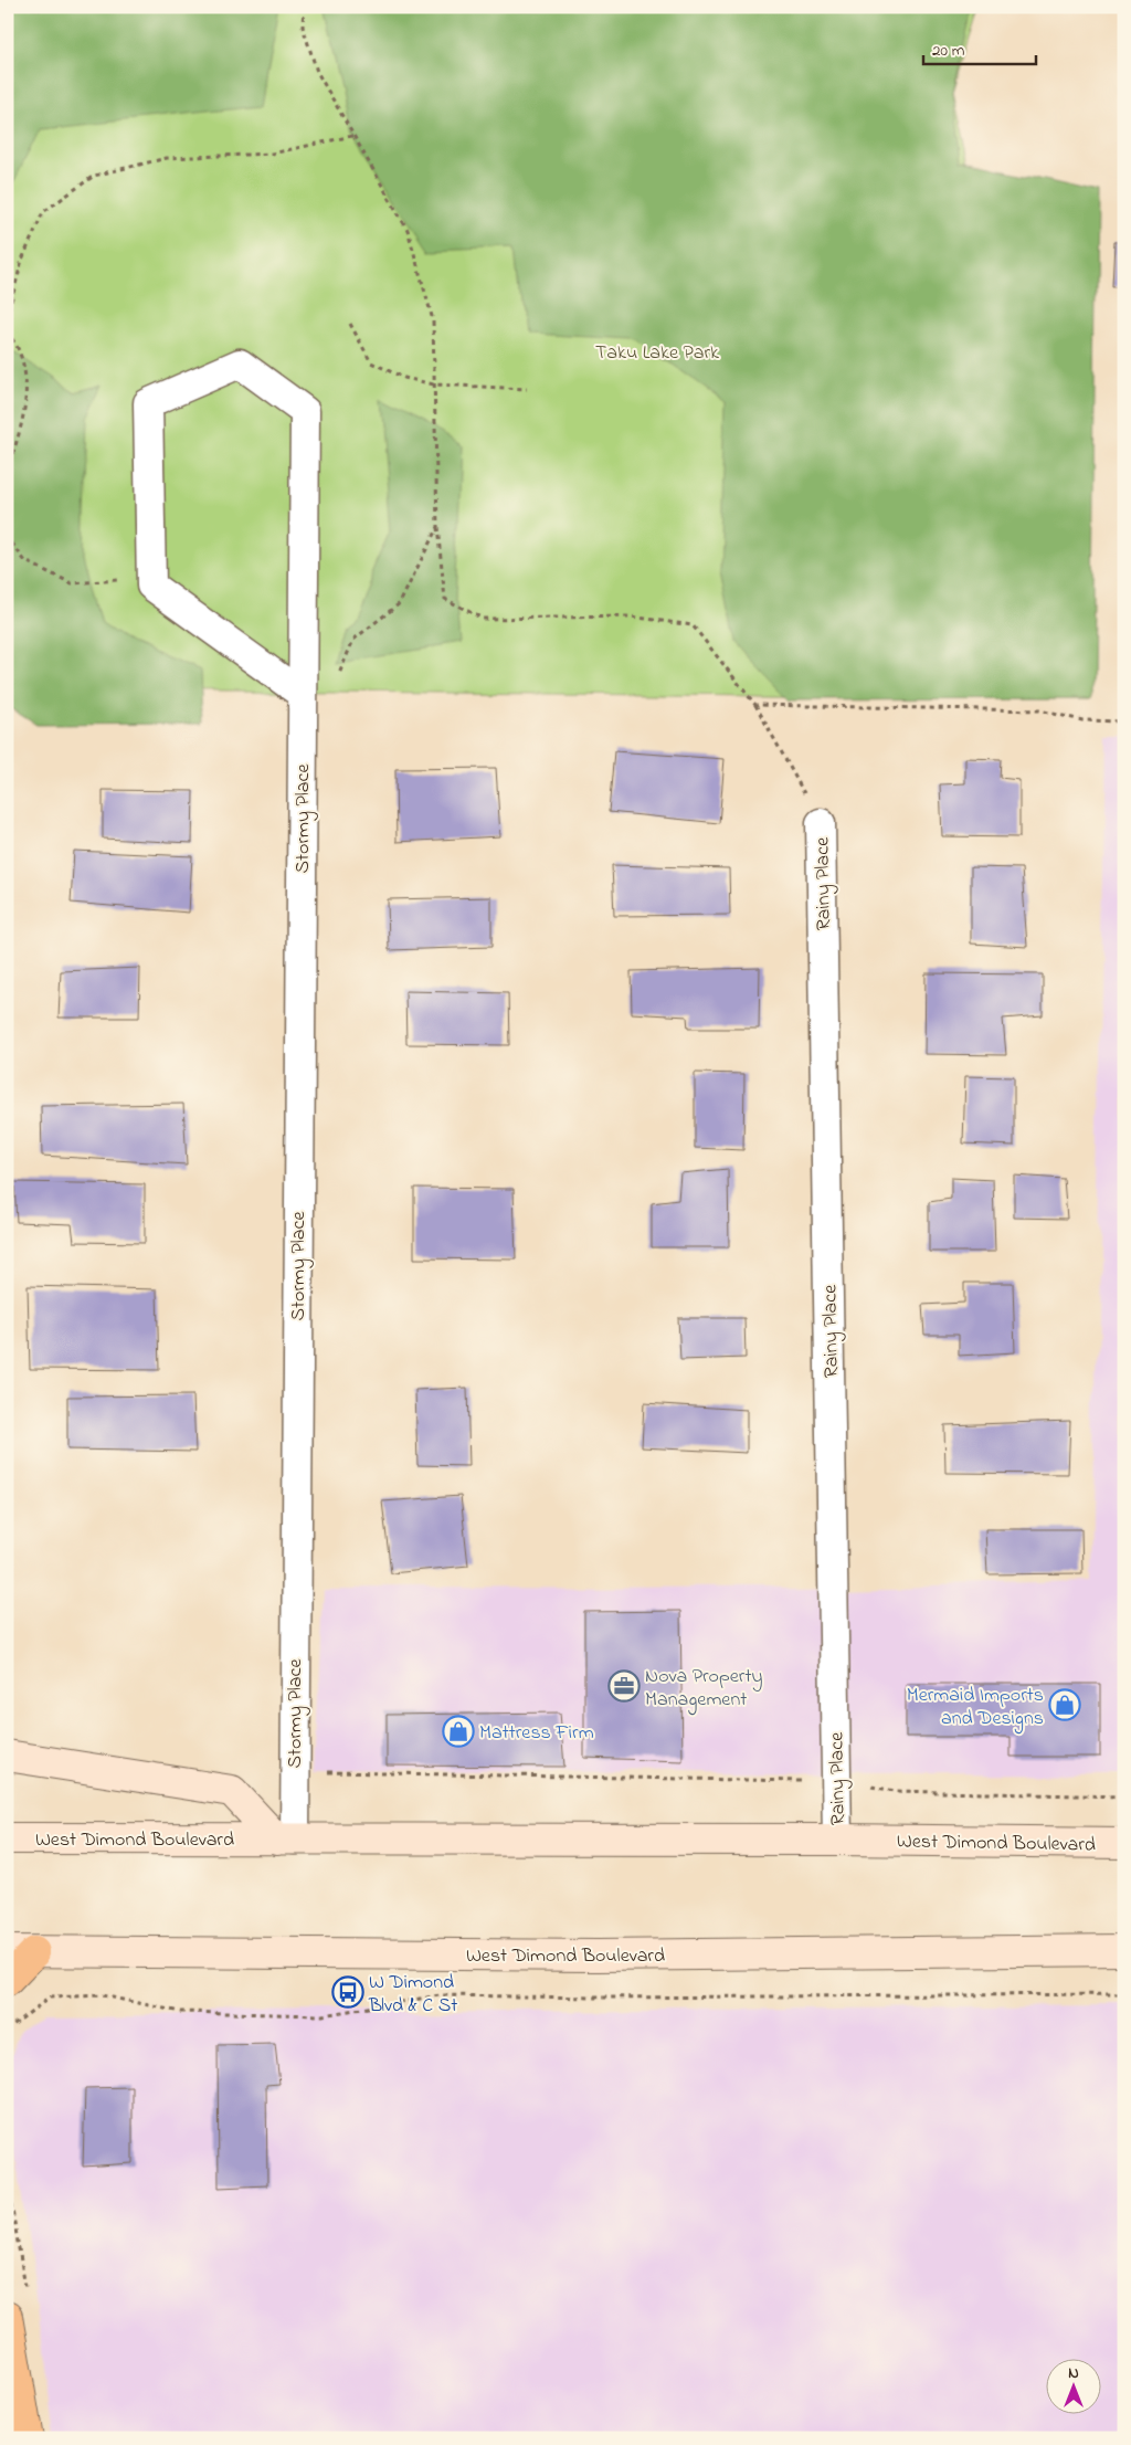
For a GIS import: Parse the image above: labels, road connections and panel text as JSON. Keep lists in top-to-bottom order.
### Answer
{
  "streets": {
    "main road": ["West Dimond Boulevard"],
    "street": ["Stormy Place", "Rainy Place"]
  },
  "crossings": [
    ["Stormy Place", "West Dimond Boulevard"],
    ["Rainy Place", "West Dimond Boulevard"]
  ],
  "parks": ["Taku Lake Park"],
  "places": {
    "office": ["Nova Property Management"],
    "shop": ["Mermaid Imports and Designs", "Mattress Firm"],
    "bus stop": ["W Dimond Blvd & C St"]
  },
  "scale_bar": "20 m",
  "north": "top"
}
